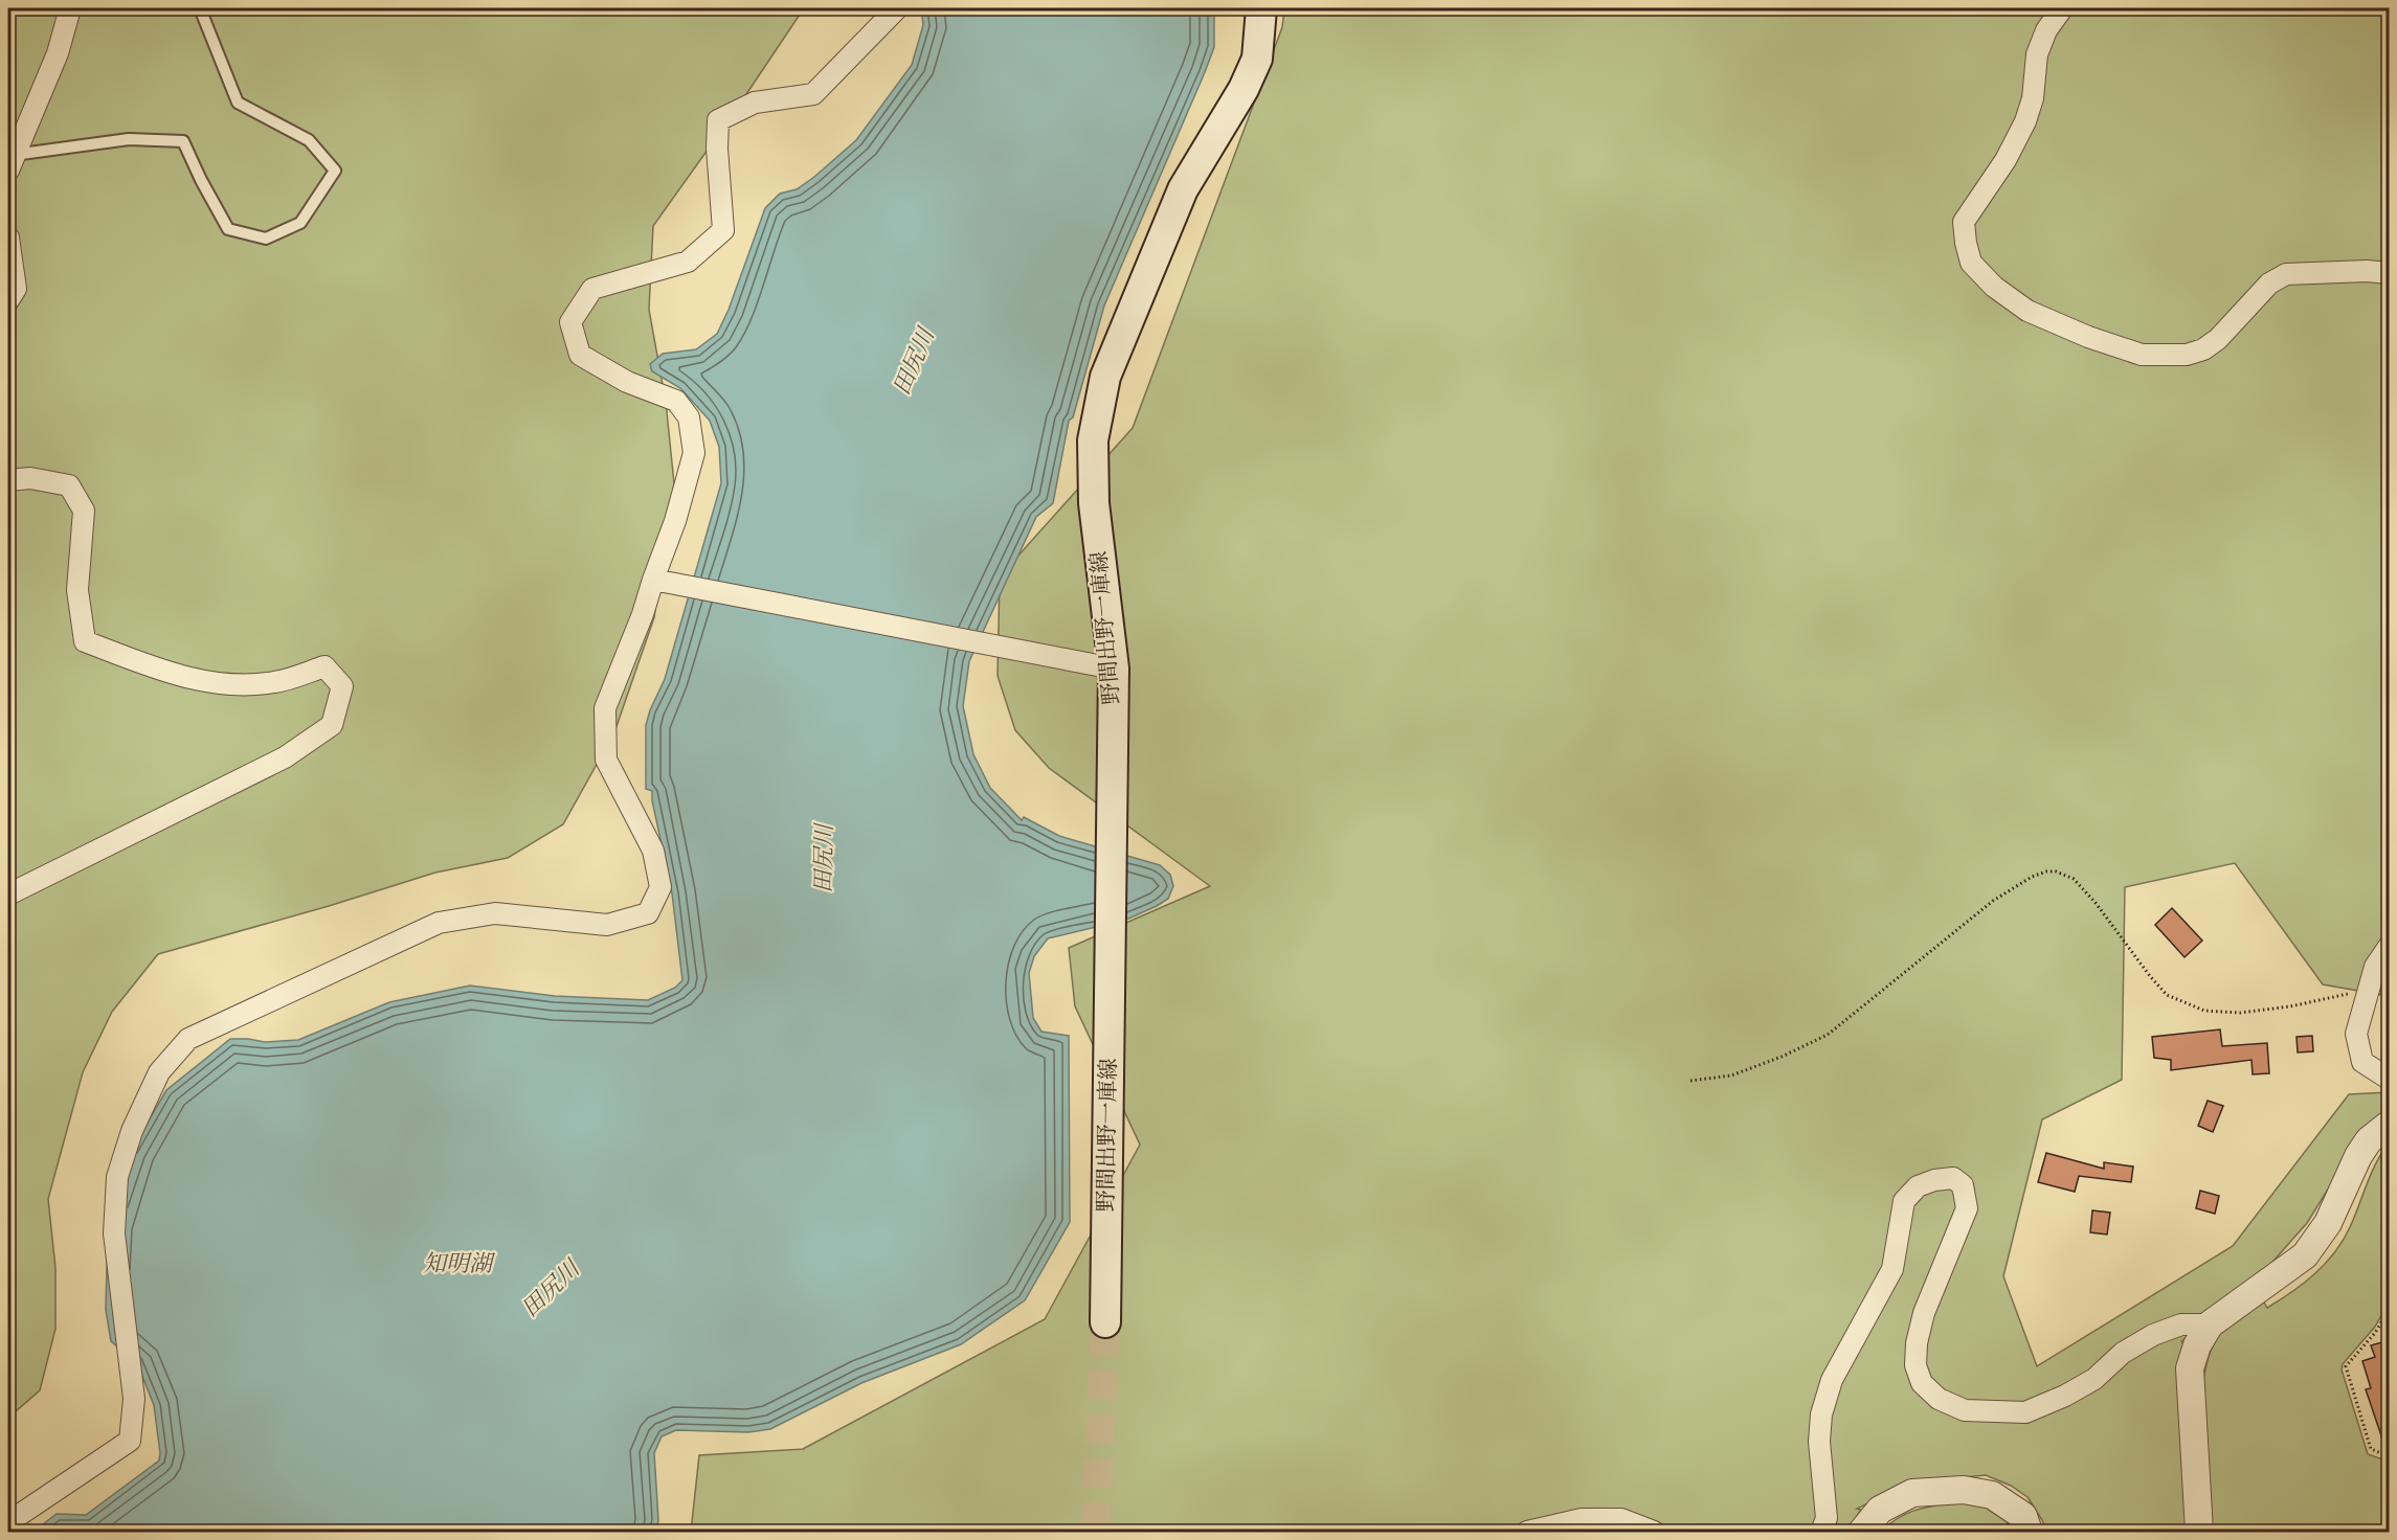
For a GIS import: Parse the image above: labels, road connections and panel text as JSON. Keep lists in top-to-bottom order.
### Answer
{
  "streets": {
    "main road": ["野間出野一庫線"]
  },
  "water": ["田尻川", "知明湖"]
}
